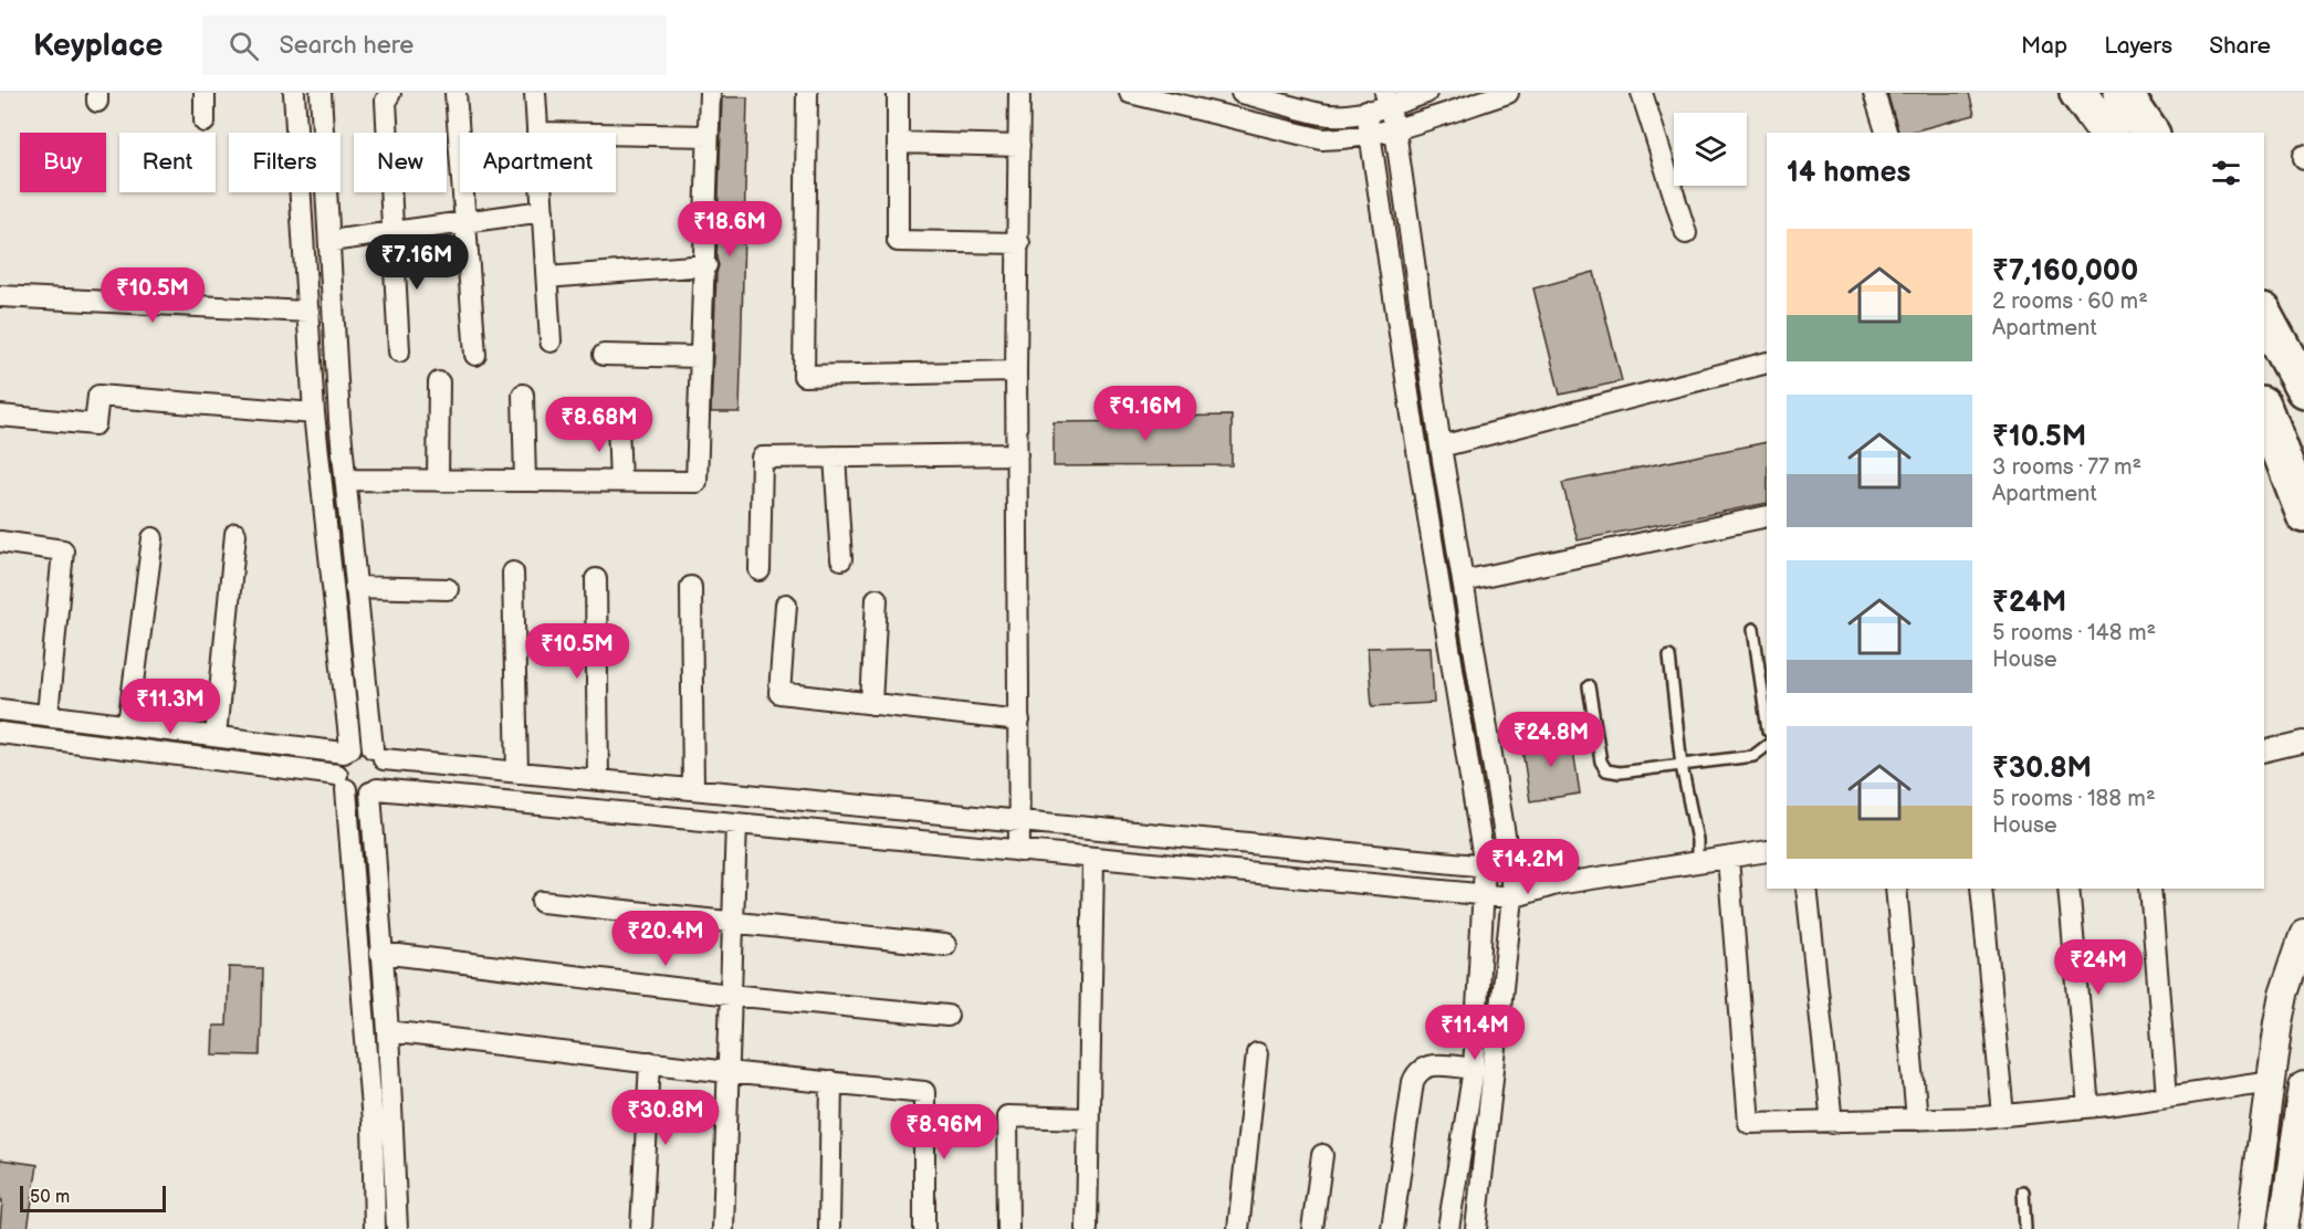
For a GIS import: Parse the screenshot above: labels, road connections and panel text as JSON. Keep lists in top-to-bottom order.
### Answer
{
  "scale_bar": "50 m",
  "page": {
    "header": "Keyplace",
    "search": "Search here",
    "nav": ["Map", "Layers", "Share"],
    "chip": [
      "Buy",
      "Rent",
      "Filters",
      "New",
      "Apartment"
    ],
    "heading": "14 homes",
    "price": [
      "₹18.6M",
      "₹7.16M",
      "₹10.5M",
      "₹9.16M",
      "₹8.68M",
      "₹10.5M",
      "₹11.3M",
      "₹24.8M",
      "₹14.2M",
      "₹20.4M",
      "₹24M",
      "₹11.4M",
      "₹30.8M",
      "₹8.96M"
    ],
    "list": [
      {
        "name": "₹7,160,000",
        "note": "2 rooms · 60 m² · Apartment"
      },
      {
        "name": "₹10.5M",
        "note": "3 rooms · 77 m² · Apartment"
      },
      {
        "name": "₹24M",
        "note": "5 rooms · 148 m² · House"
      },
      {
        "name": "₹30.8M",
        "note": "5 rooms · 188 m² · House"
      }
    ],
    "scale": "50 m"
  }
}
